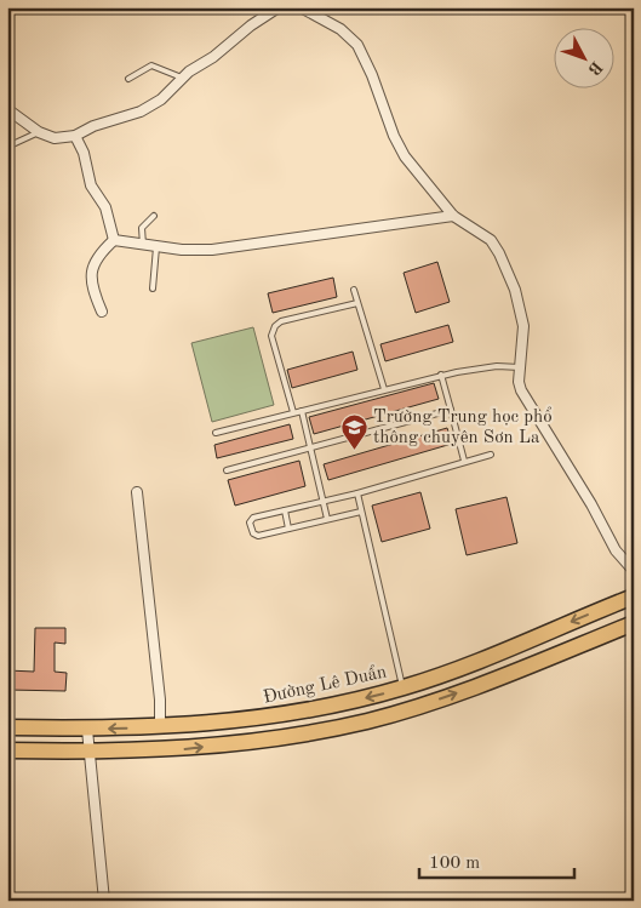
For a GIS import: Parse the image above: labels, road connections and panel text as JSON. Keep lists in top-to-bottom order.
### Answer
{
  "streets": {
    "main road": ["Đường Lê Duẩn"]
  },
  "places": {
    "school or university": ["Trường Trung học phổ thông chuyên Sơn La"]
  },
  "scale_bar": "100 m",
  "north": "bottom right"
}
